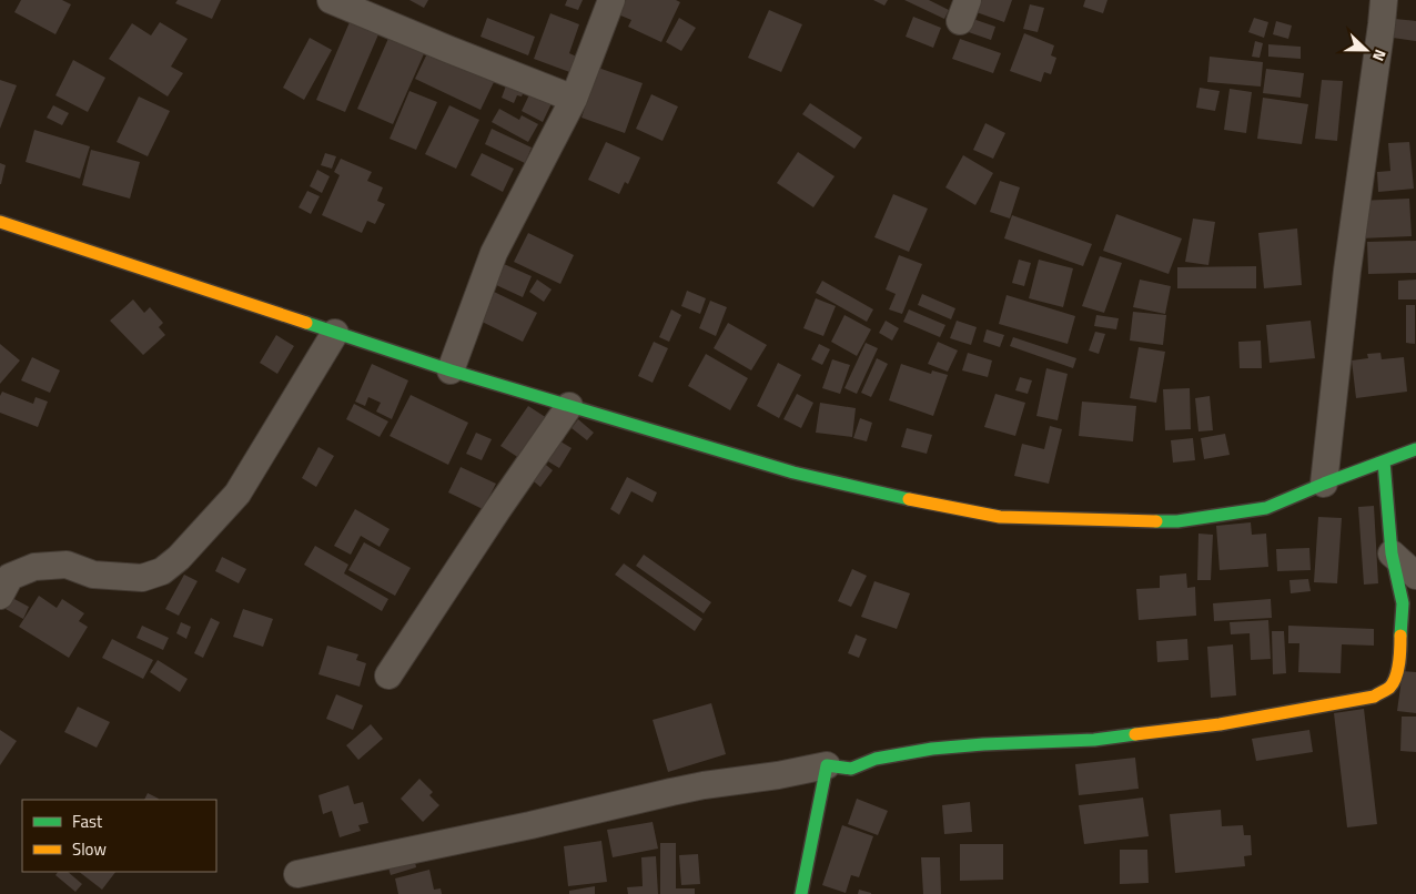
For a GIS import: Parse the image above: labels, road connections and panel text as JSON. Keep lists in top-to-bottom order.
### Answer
{
  "legend": ["Fast", "Slow"],
  "north": "right"
}
